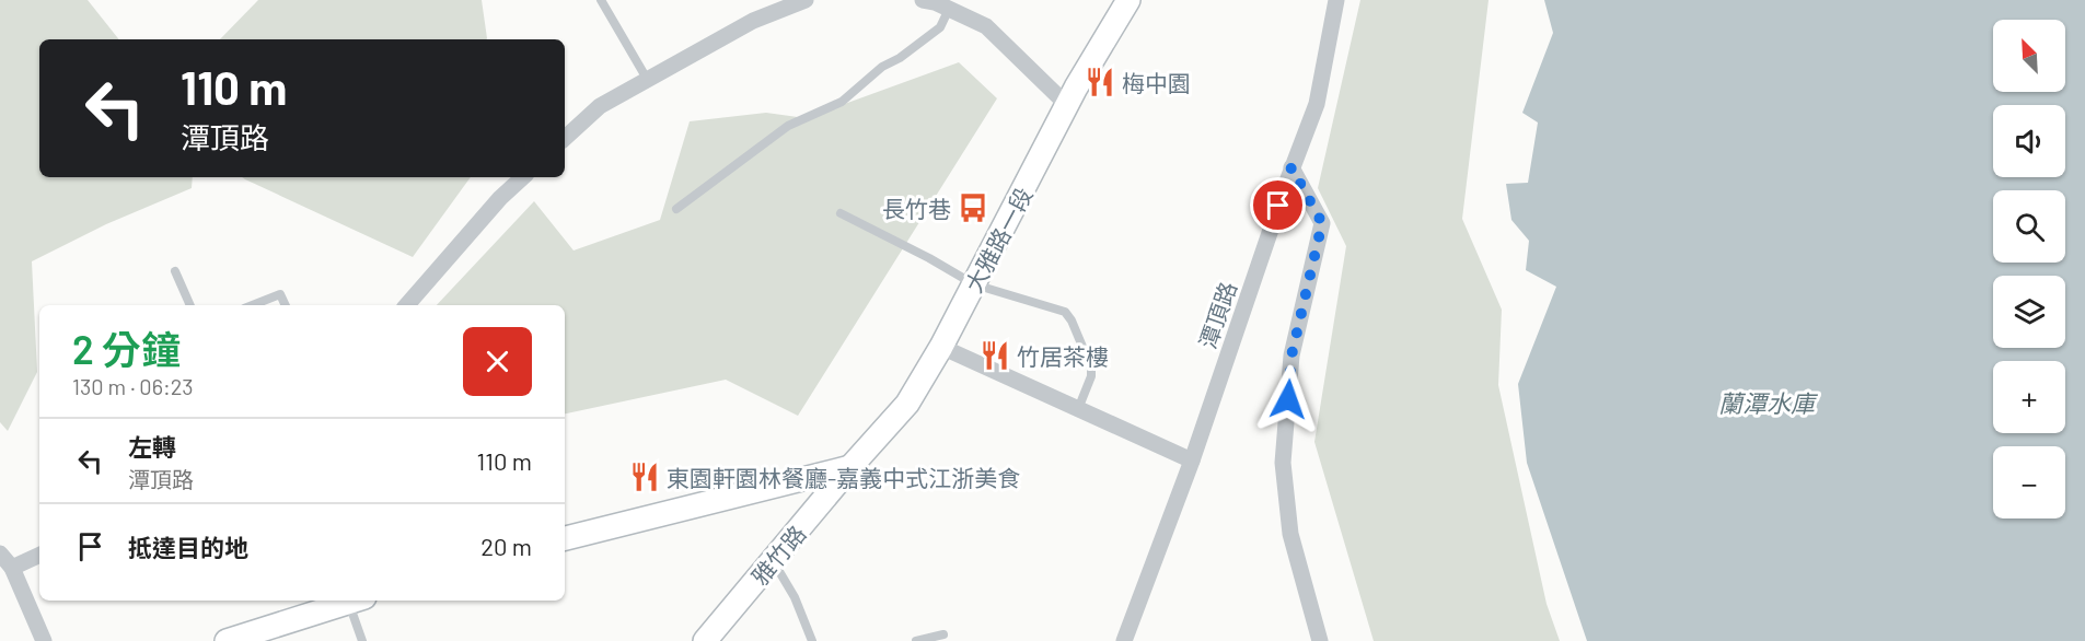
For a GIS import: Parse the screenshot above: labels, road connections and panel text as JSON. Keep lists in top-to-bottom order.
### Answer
{
  "streets": {
    "main road": ["大雅路一段", "雅竹路"],
    "street": ["潭頂路"]
  },
  "crossings": [
    ["大雅路一段", "雅竹路"]
  ],
  "water": ["蘭潭水庫"],
  "places": {
    "restaurant": ["梅中園", "竹居茶樓", "東園軒園林餐廳-嘉義中式江浙美食"],
    "bus stop": ["長竹巷"]
  },
  "north": "top left",
  "page": {
    "map_buttons": ["+", "−"],
    "turn": ["110 m", "潭頂路"],
    "heading": ["2 分鐘", "130 m · 06:23"],
    "list": [
      {
        "name": "左轉",
        "note": "潭頂路",
        "value": "110 m"
      },
      {
        "name": "抵達目的地",
        "value": "20 m"
      }
    ]
  }
}
